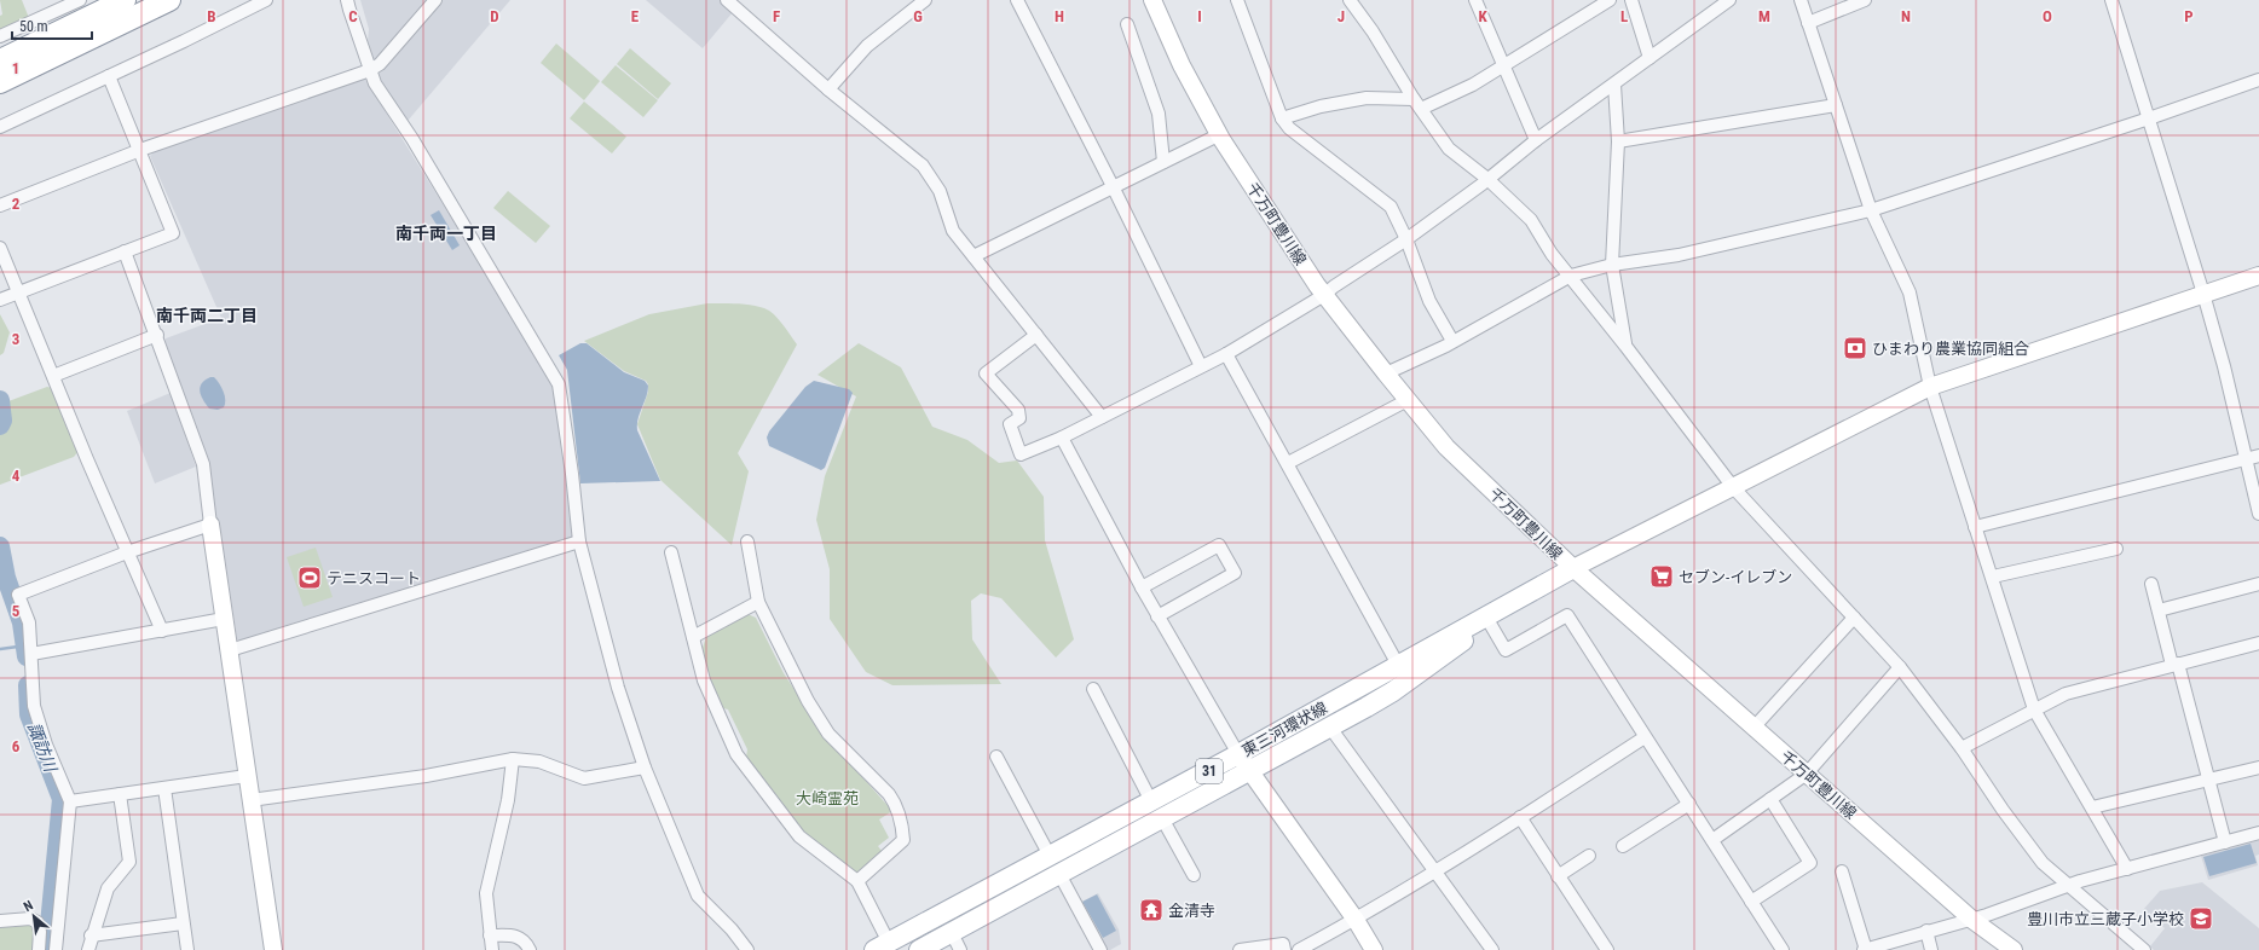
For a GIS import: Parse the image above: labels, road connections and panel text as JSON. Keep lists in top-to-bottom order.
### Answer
{
  "streets": {
    "main road": ["東三河環状線", "31"],
    "street": ["千万町豊川線"]
  },
  "crossings": [
    ["千万町豊川線", "東三河環状線"]
  ],
  "districts": ["南千両一丁目", "南千両二丁目"],
  "water": ["諏訪川"],
  "parks": ["大崎霊苑"],
  "places": {
    "bank": ["ひまわり農業協同組合"],
    "supermarket": ["セブン-イレブン"],
    "sports": ["テニスコート"],
    "temple": ["金清寺"],
    "school or university": ["豊川市立三蔵子小学校"]
  },
  "scale_bar": "50 m",
  "north": "top left",
  "grid": {
    "columns": [
      "B",
      "C",
      "D",
      "E",
      "F",
      "G",
      "H",
      "I",
      "J",
      "K",
      "L",
      "M",
      "N",
      "O",
      "P"
    ],
    "rows": [
      "1",
      "2",
      "3",
      "4",
      "5",
      "6"
    ]
  }
}
